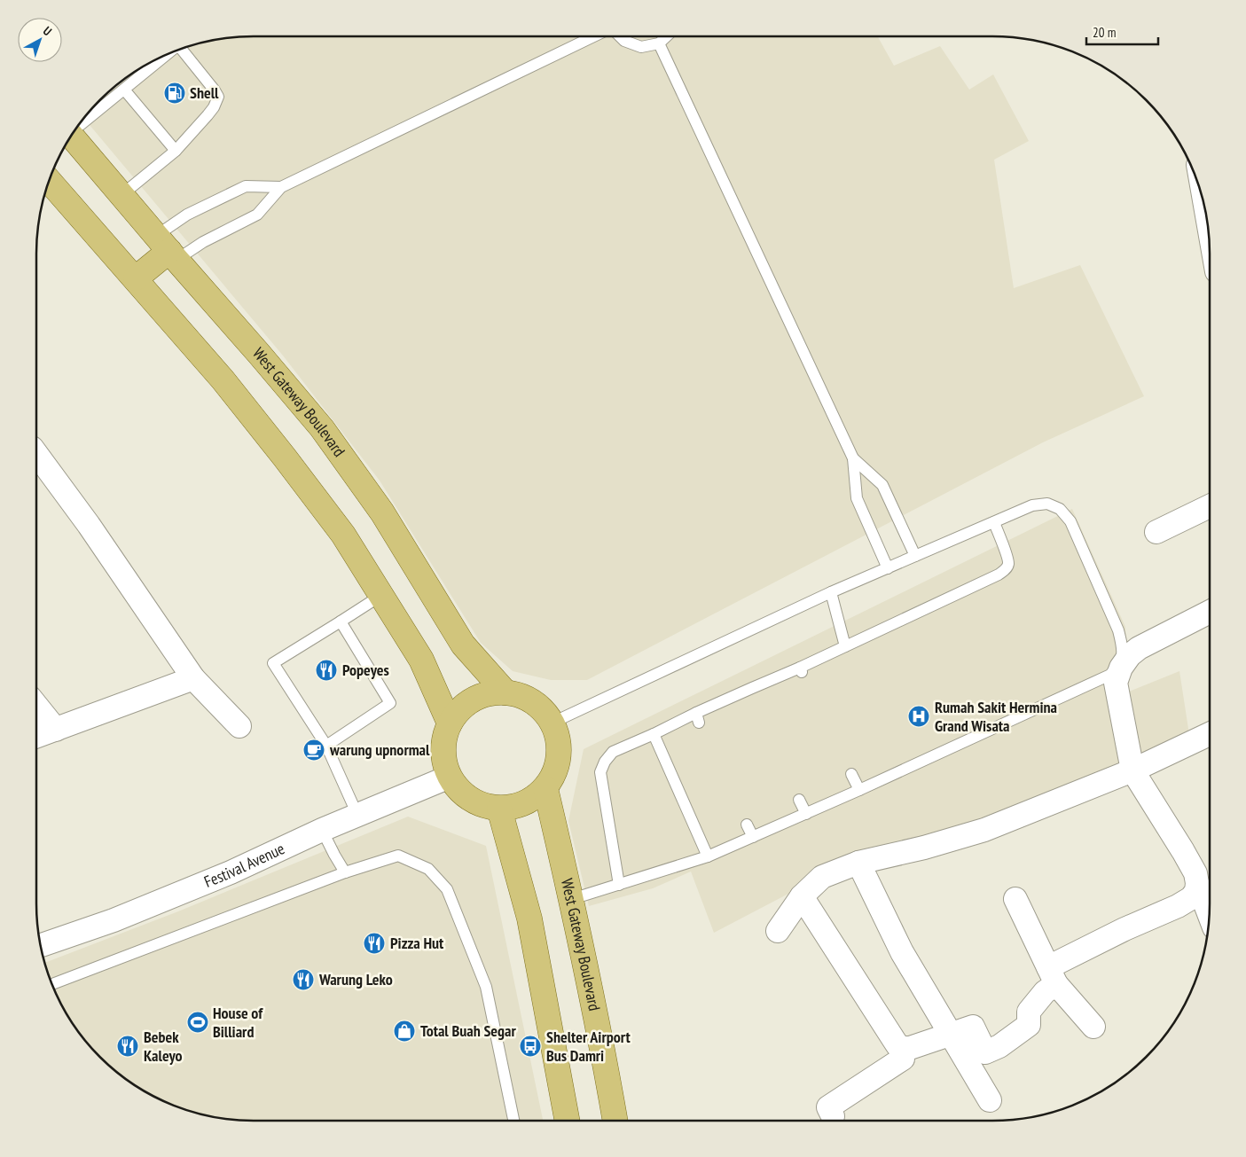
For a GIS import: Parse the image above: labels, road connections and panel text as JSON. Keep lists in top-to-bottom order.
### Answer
{
  "streets": {
    "main road": ["West Gateway Boulevard"],
    "street": ["Festival Avenue"]
  },
  "crossings": [
    ["West Gateway Boulevard", "Festival Avenue"]
  ],
  "places": {
    "fuel station": ["Shell"],
    "restaurant": [
      "Popeyes",
      "Pizza Hut",
      "Warung Leko",
      "Bebek Kaleyo"
    ],
    "hospital": ["Rumah Sakit Hermina Grand Wisata"],
    "cafe": ["warung upnormal"],
    "sports": ["House of Billiard"],
    "shop": ["Total Buah Segar"],
    "bus stop": ["Shelter Airport Bus Damri"]
  },
  "scale_bar": "20 m",
  "north": "top right"
}
